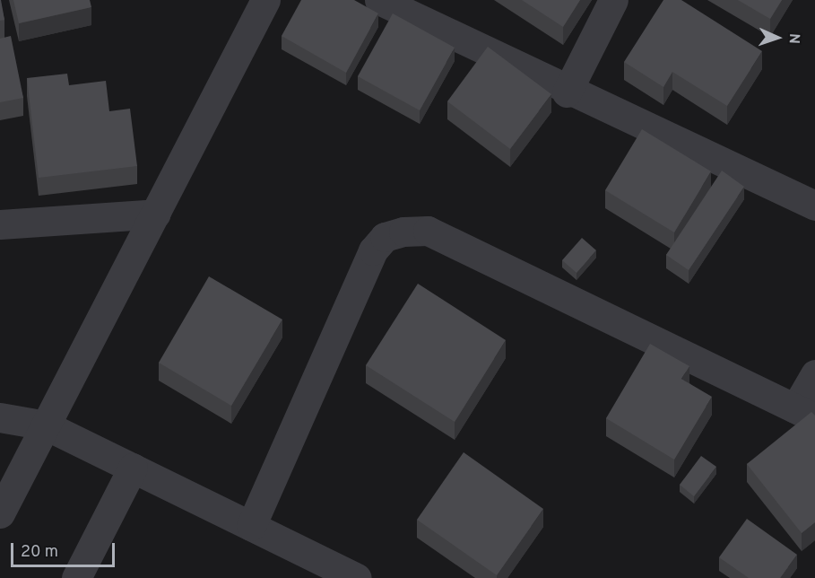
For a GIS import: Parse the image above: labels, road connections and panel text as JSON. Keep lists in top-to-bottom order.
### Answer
{
  "scale_bar": "20 m",
  "north": "right"
}
